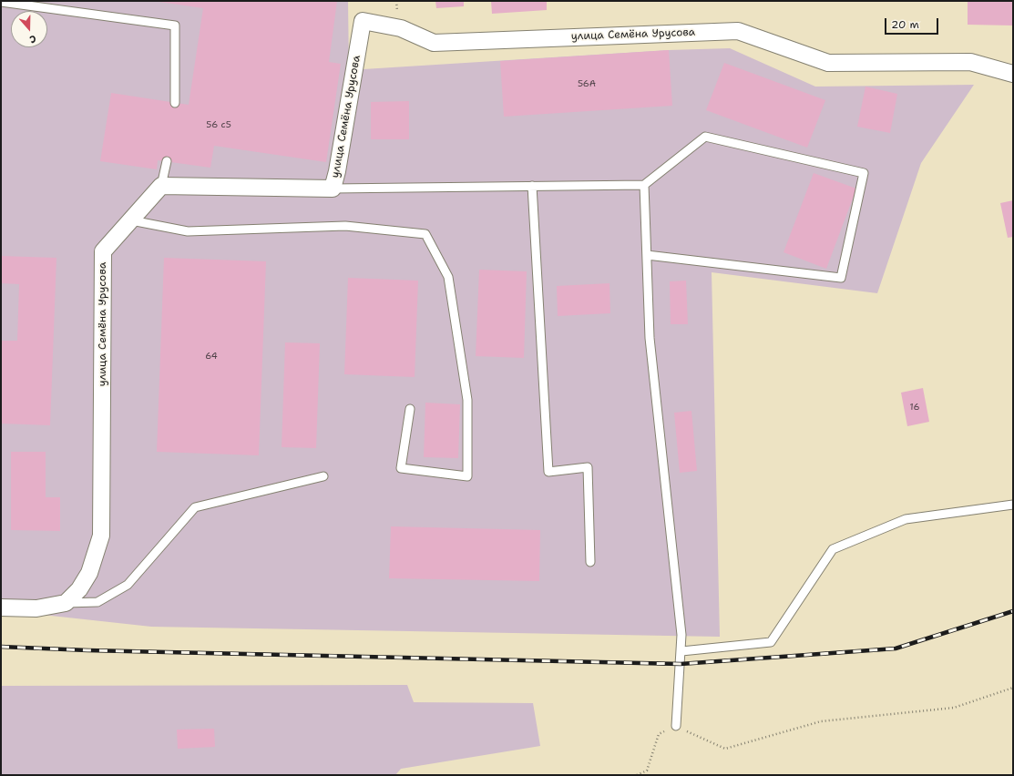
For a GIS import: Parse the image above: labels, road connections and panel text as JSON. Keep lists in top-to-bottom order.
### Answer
{
  "streets": {
    "street": ["улица Семёна Урусова"]
  },
  "house_numbers": [
    "56А",
    "56 с5",
    "64",
    "16"
  ],
  "scale_bar": "20 m",
  "north": "bottom"
}
